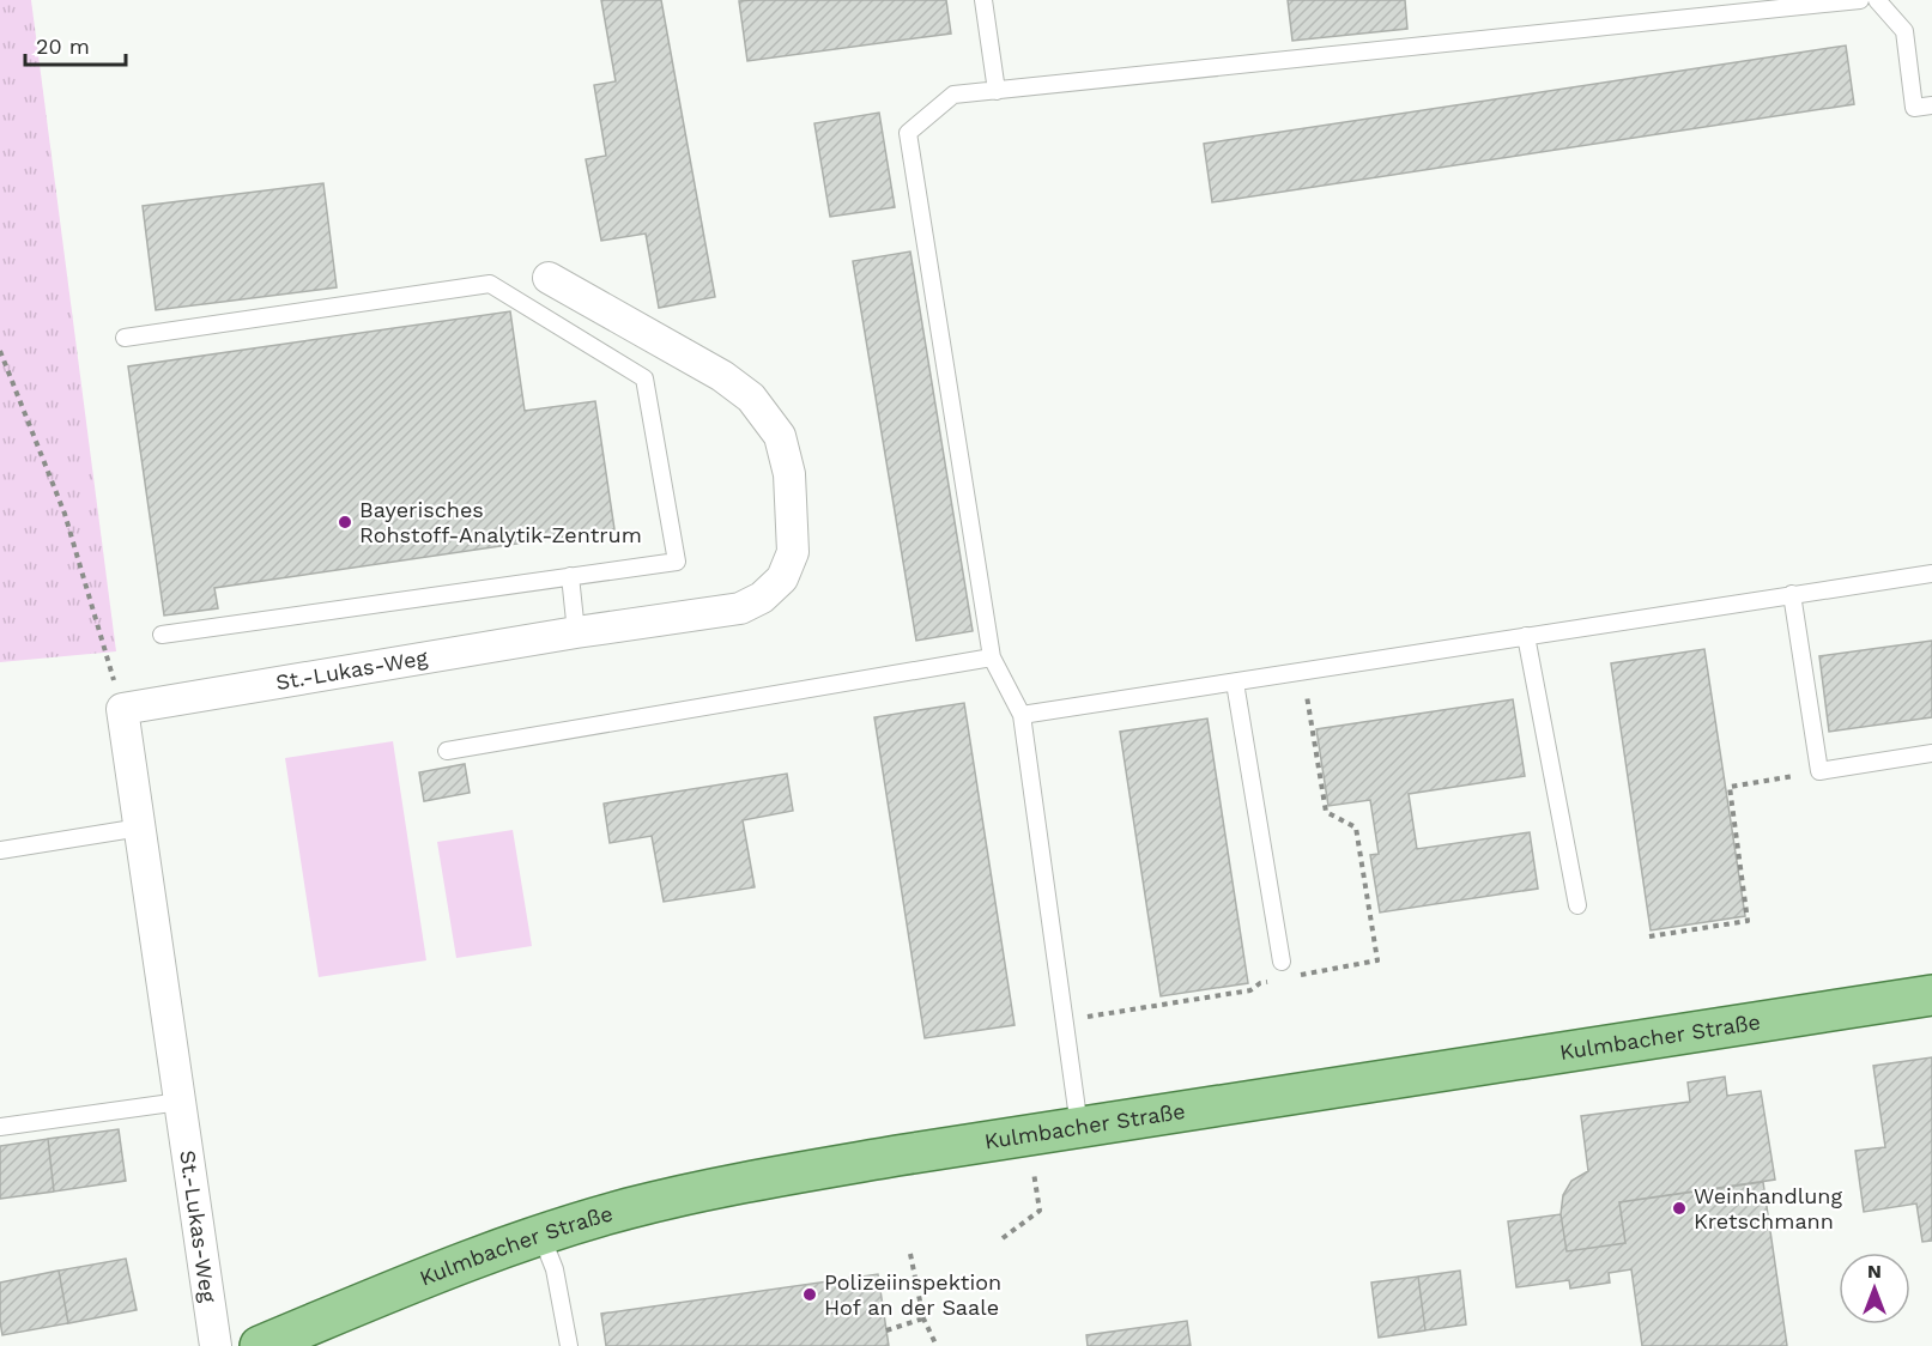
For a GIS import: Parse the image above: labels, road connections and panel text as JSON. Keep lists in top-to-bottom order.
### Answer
{
  "streets": {
    "main road": ["Kulmbacher Straße"],
    "street": ["St.-Lukas-Weg"]
  },
  "places": ["Bayerisches Rohstoff-Analytik-Zentrum", "Weinhandlung Kretschmann", "Polizeiinspektion Hof an der Saale"],
  "scale_bar": "20 m",
  "north": "top"
}
